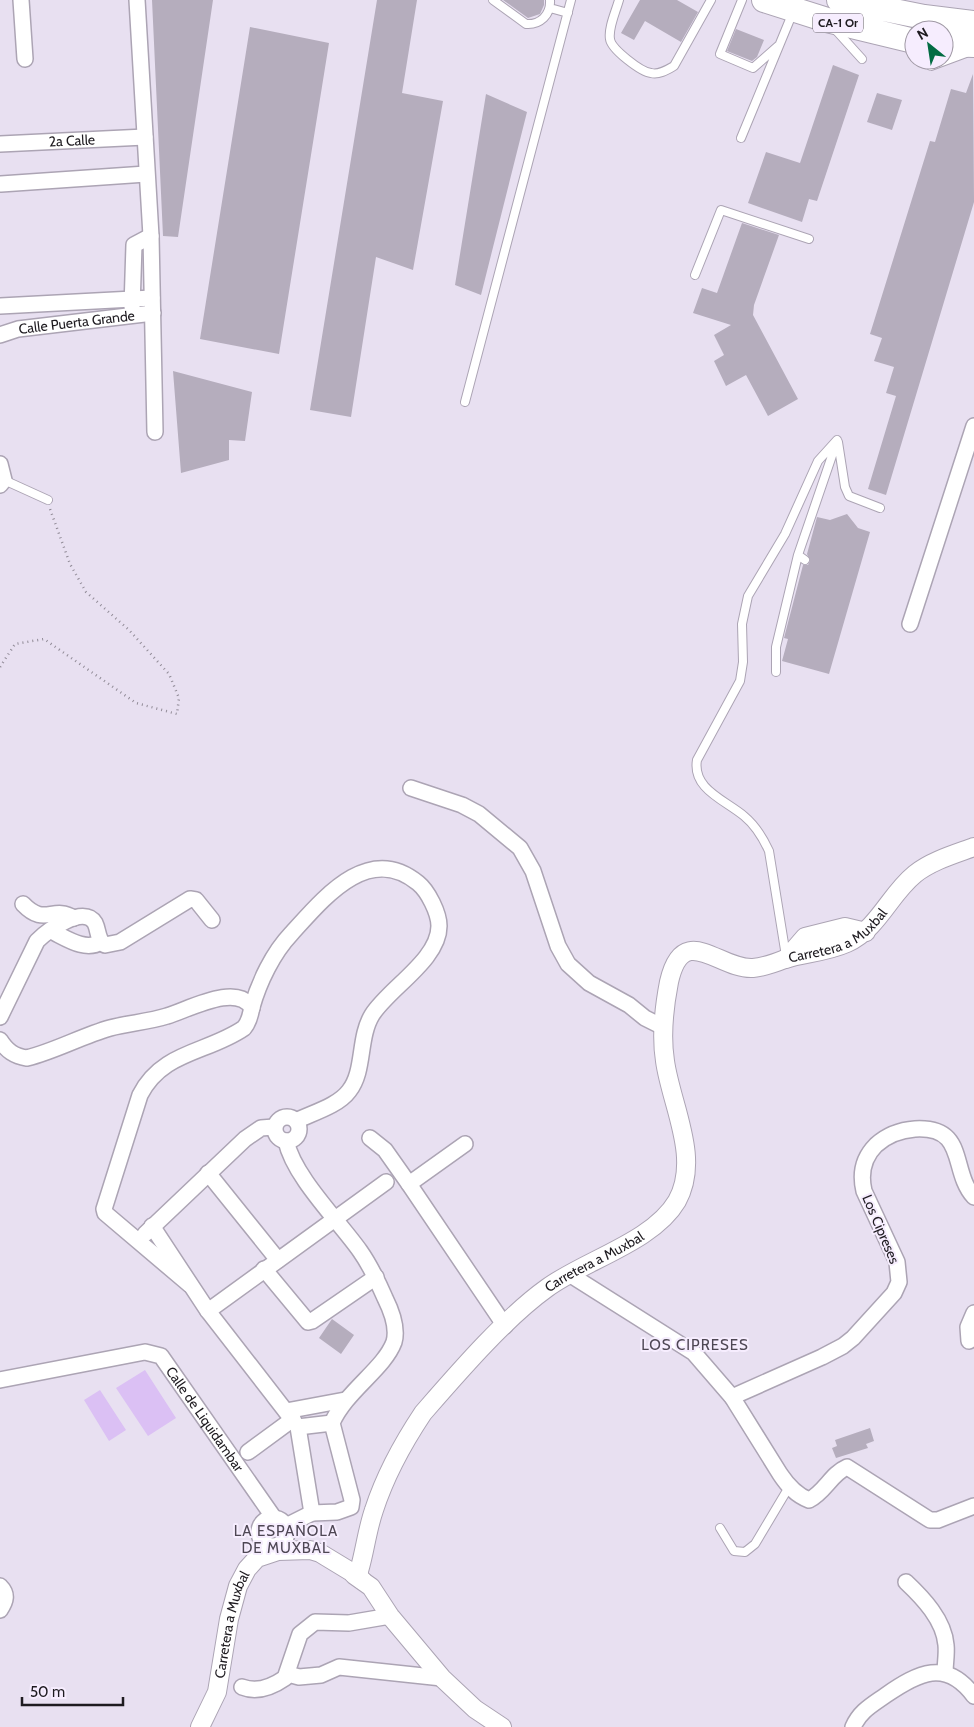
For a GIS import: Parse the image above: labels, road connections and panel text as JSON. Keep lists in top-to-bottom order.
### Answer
{
  "streets": {
    "highway": ["CA-1 Or"],
    "street": [
      "2a Calle",
      "Calle Puerta Grande",
      "Carretera a Muxbal",
      "Los Cipreses",
      "Calle de Liquidambar"
    ]
  },
  "crossings": [
    ["Carretera a Muxbal", "Calle de Liquidambar"]
  ],
  "districts": ["LOS CIPRESES", "LA ESPAÑOLA DE MUXBAL"],
  "scale_bar": "50 m",
  "north": "top left"
}
